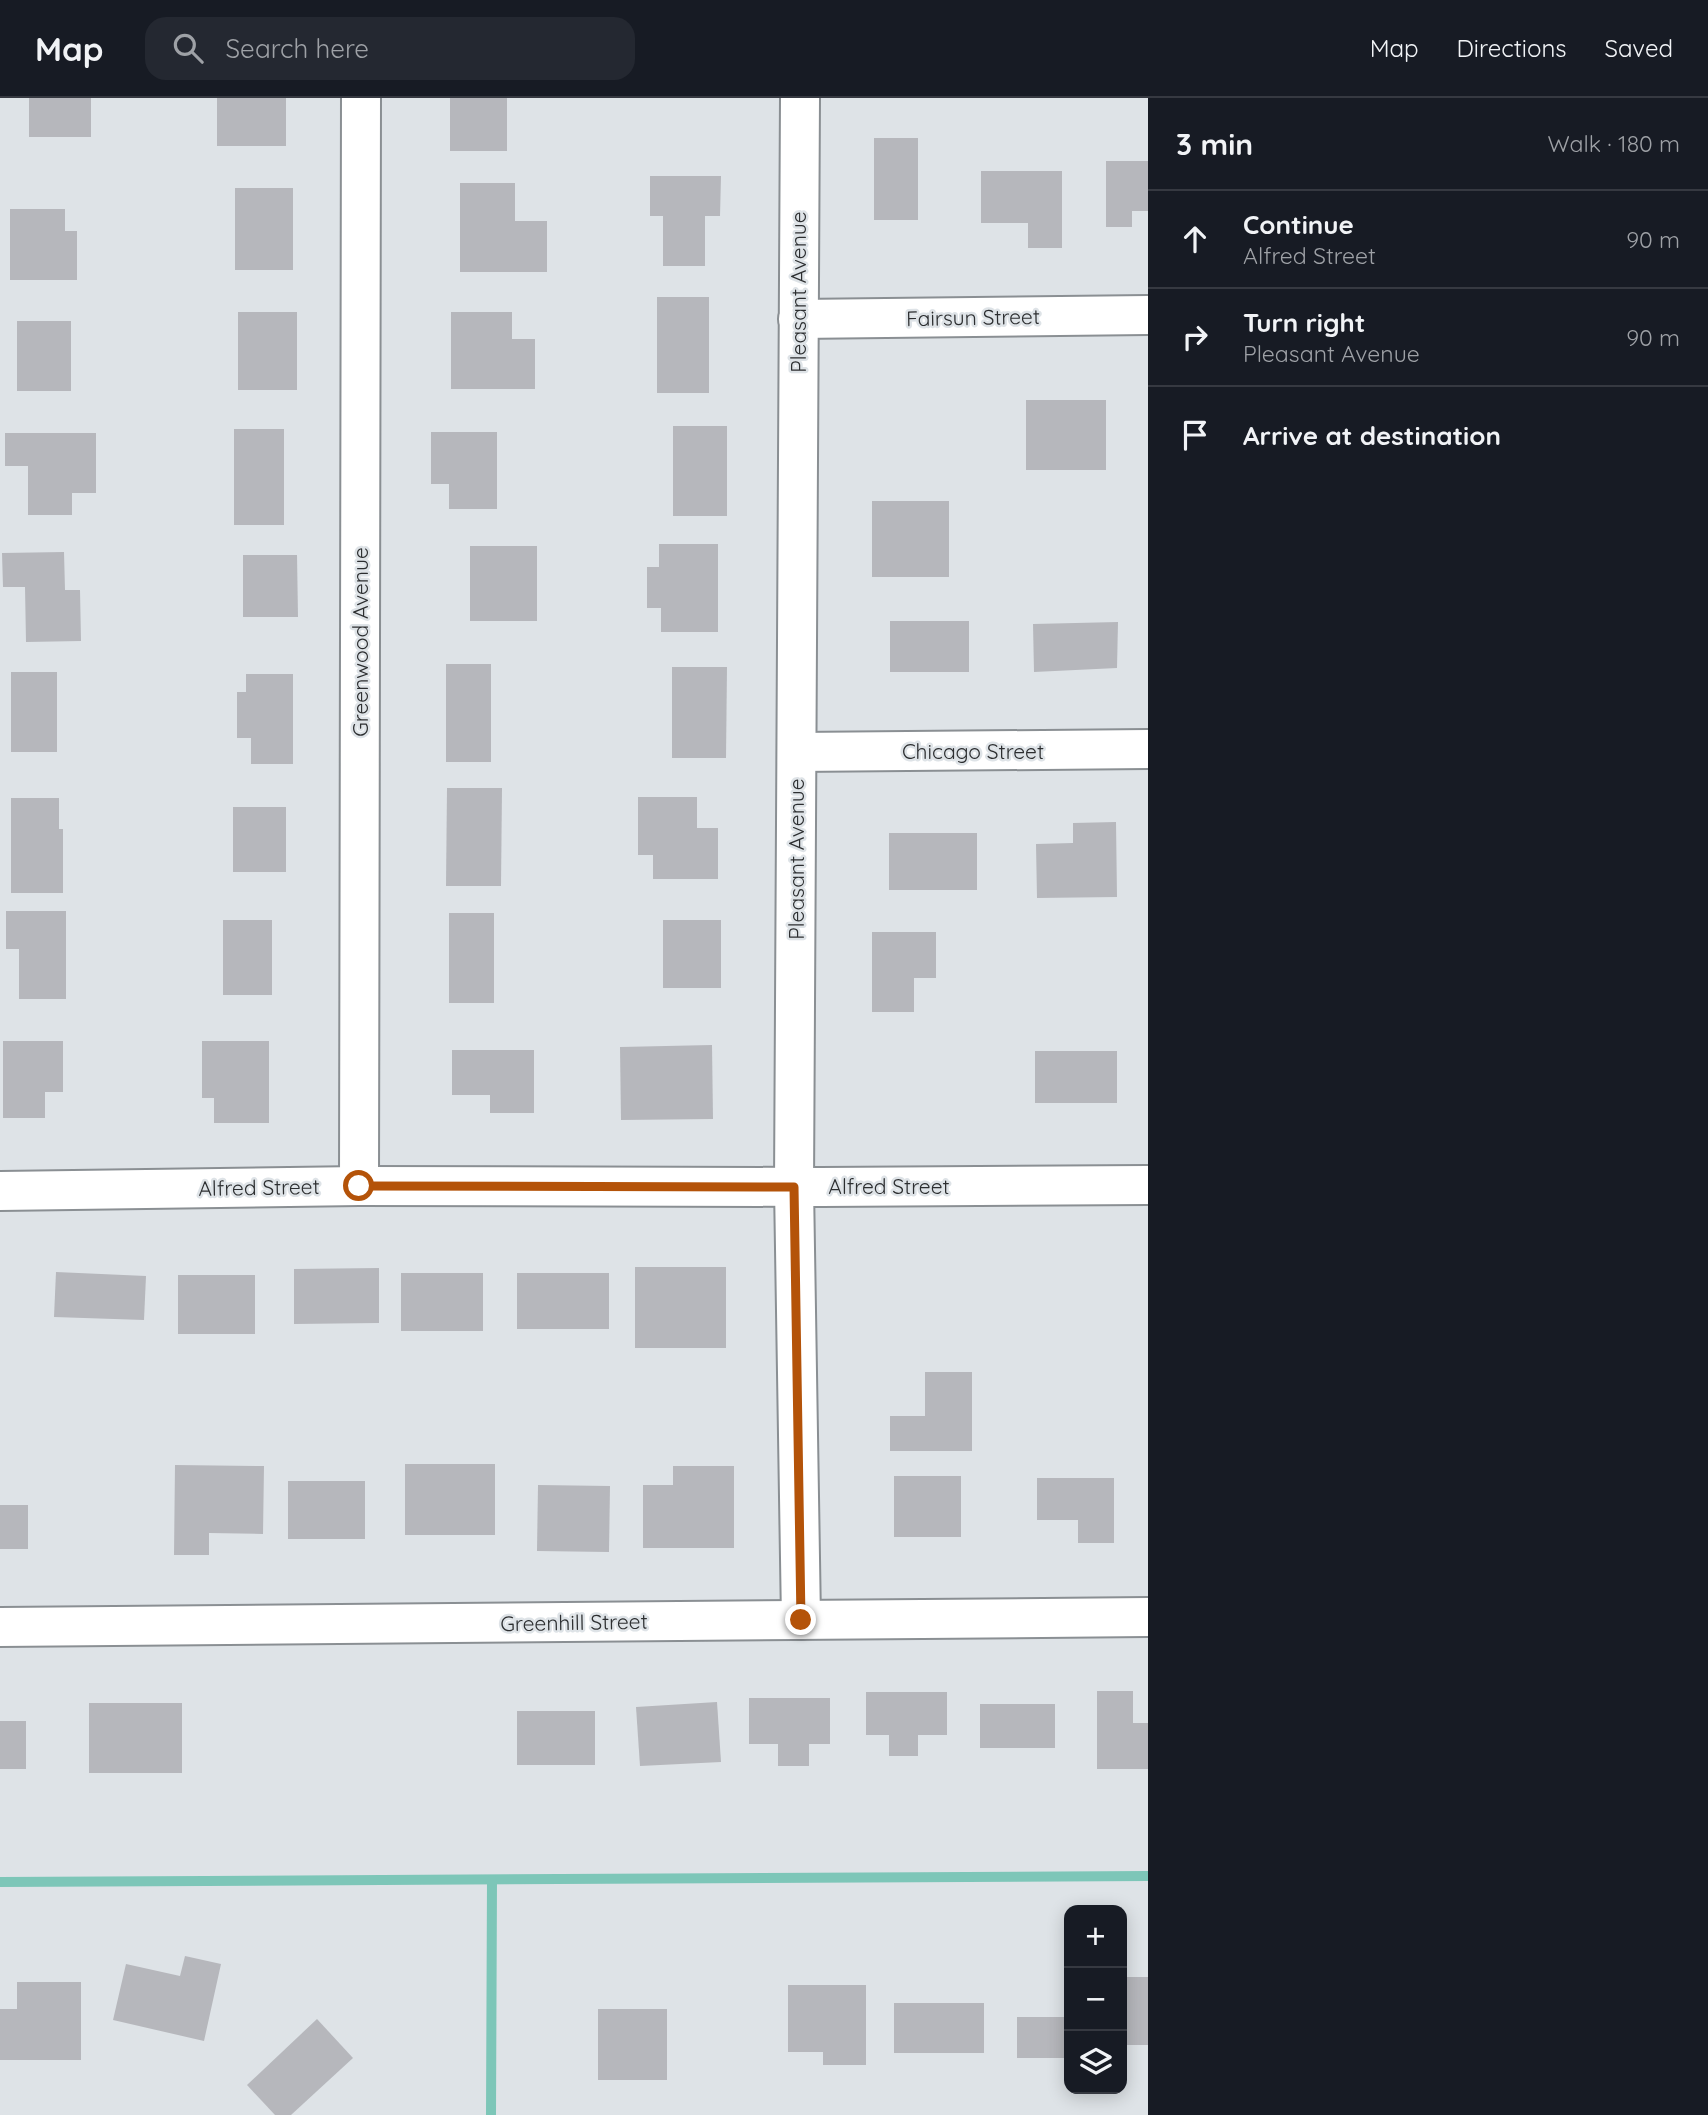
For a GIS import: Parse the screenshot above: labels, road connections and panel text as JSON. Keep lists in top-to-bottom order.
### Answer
{
  "streets": {
    "street": [
      "Pleasant Avenue",
      "Fairsun Street",
      "Greenwood Avenue",
      "Chicago Street",
      "Alfred Street",
      "Greenhill Street"
    ]
  },
  "crossings": [
    ["Pleasant Avenue", "Fairsun Street"],
    ["Pleasant Avenue", "Chicago Street"],
    ["Pleasant Avenue", "Alfred Street"],
    ["Pleasant Avenue", "Greenhill Street"],
    ["Greenwood Avenue", "Alfred Street"]
  ],
  "page": {
    "header": "Map",
    "search": "Search here",
    "nav": ["Map", "Directions", "Saved"],
    "heading": ["3 min", "Walk · 180 m"],
    "list": [
      ["Continue", "Alfred Street", "90 m"],
      ["Turn right", "Pleasant Avenue", "90 m"],
      "Arrive at destination"
    ],
    "map_buttons": ["+", "−"]
  }
}
